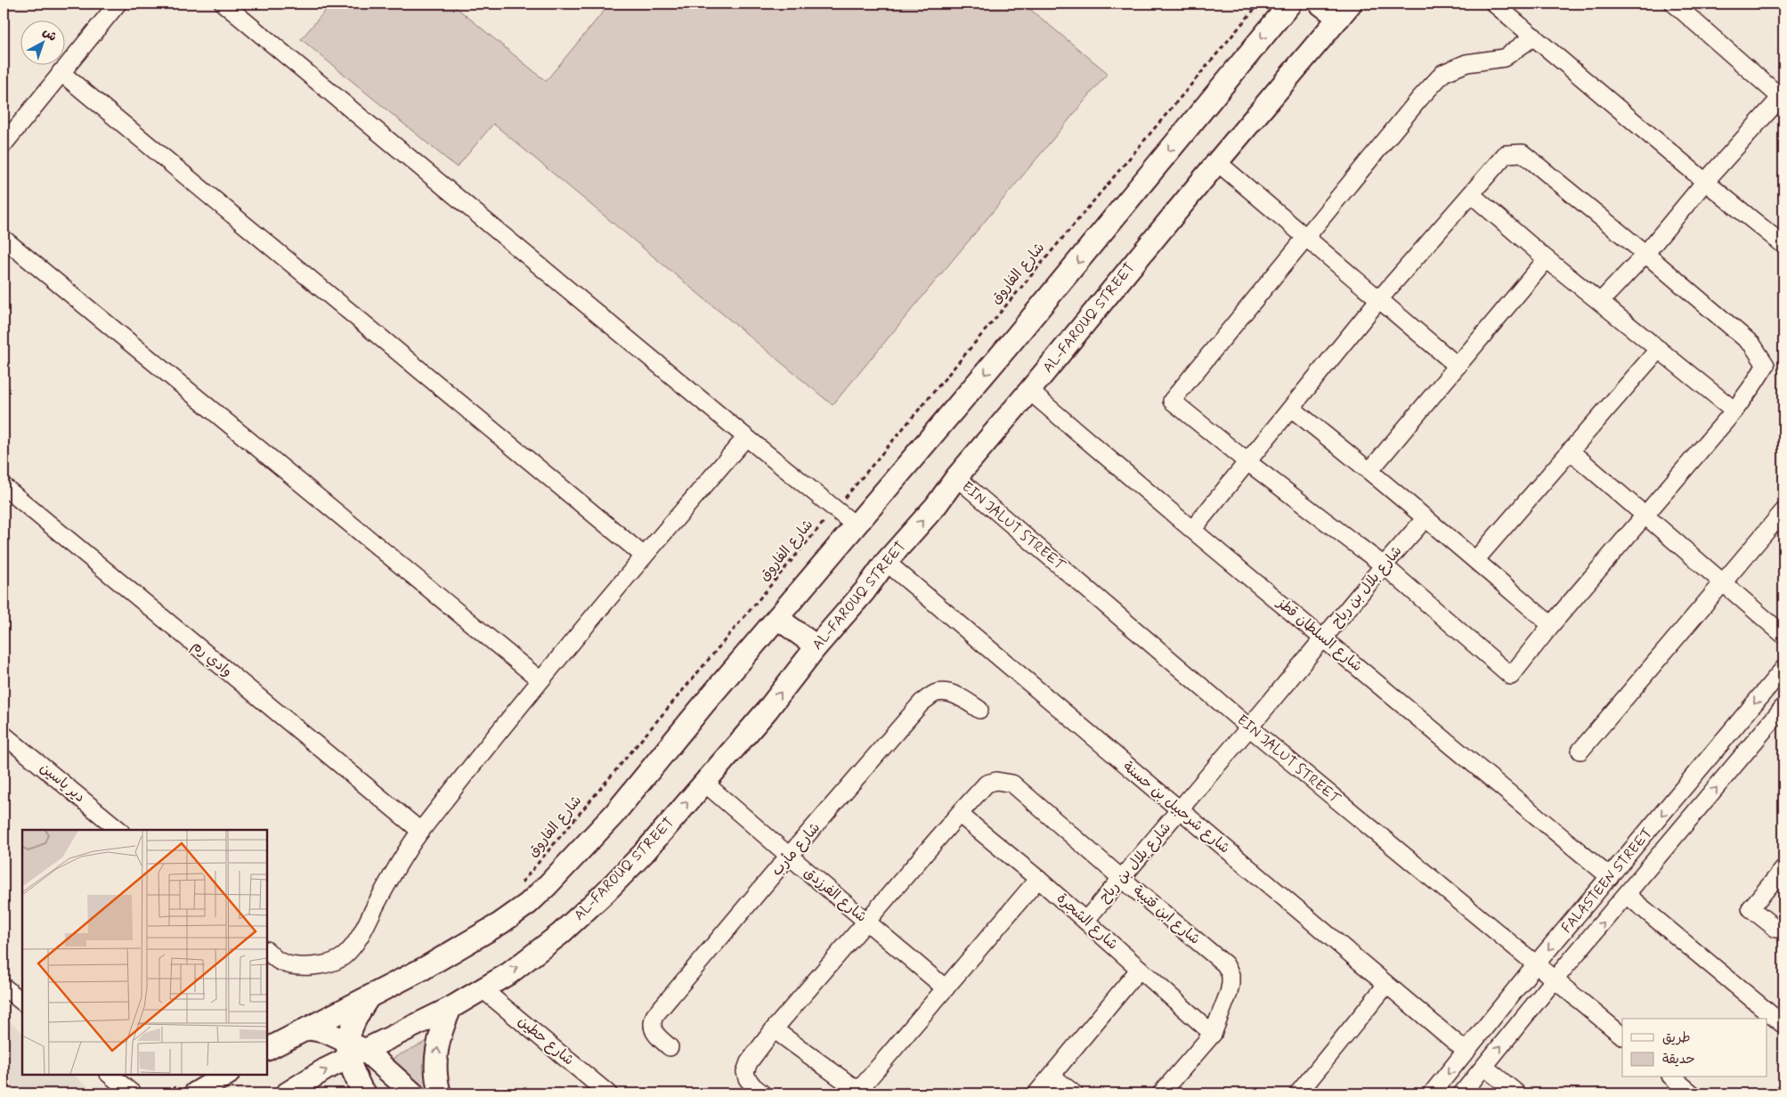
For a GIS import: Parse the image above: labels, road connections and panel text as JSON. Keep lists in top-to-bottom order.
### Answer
{
  "streets": {
    "main road": ["AL-FAROUQ STREET"],
    "street": [
      "EIN JALUT STREET",
      "شارع بلال بن رباح",
      "شارع السلطان قطز",
      "وادي رم",
      "دير ياسين",
      "شارع شرحبيل بن حسنة",
      "شارع مأرب",
      "FALASTEEN STREET",
      "شارع الفرزدق",
      "شارع ابن قتيبة",
      "شارع الشجرة",
      "شارع حطين"
    ],
    "path": ["شارع الفاروق"]
  },
  "crossings": [
    ["AL-FAROUQ STREET", "EIN JALUT STREET"],
    ["AL-FAROUQ STREET", "شارع السلطان قطز"],
    ["AL-FAROUQ STREET", "شارع شرحبيل بن حسنة"],
    ["AL-FAROUQ STREET", "شارع الفرزدق"],
    ["AL-FAROUQ STREET", "شارع حطين"],
    ["EIN JALUT STREET", "شارع بلال بن رباح"],
    ["EIN JALUT STREET", "FALASTEEN STREET"],
    ["شارع بلال بن رباح", "شارع السلطان قطز"],
    ["شارع بلال بن رباح", "شارع شرحبيل بن حسنة"],
    ["شارع بلال بن رباح", "شارع ابن قتيبة"],
    ["شارع بلال بن رباح", "شارع الشجرة"],
    ["شارع السلطان قطز", "FALASTEEN STREET"],
    ["شارع شرحبيل بن حسنة", "FALASTEEN STREET"],
    ["شارع مأرب", "شارع الفرزدق"],
    ["شارع ابن قتيبة", "شارع الشجرة"]
  ],
  "legend": ["طريق", "حديقة"],
  "north": "top right"
}
